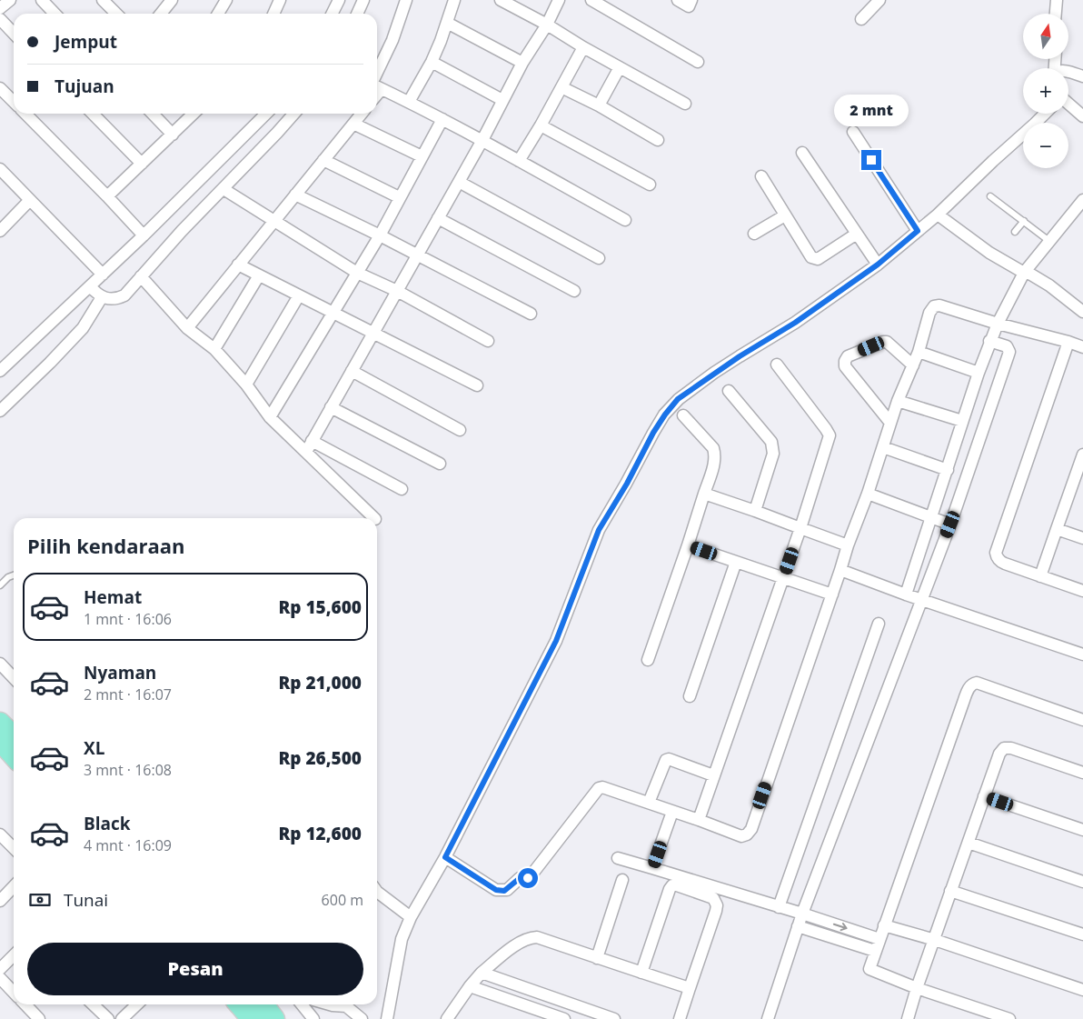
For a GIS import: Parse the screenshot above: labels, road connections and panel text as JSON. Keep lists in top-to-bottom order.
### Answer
{
  "north": "top",
  "page": {
    "map_buttons": ["+", "−"],
    "banner": ["Jemput", "Tujuan"],
    "bubble": "2 mnt",
    "heading": "Pilih kendaraan",
    "list": [
      {
        "name": "Hemat",
        "note": "1 mnt · 16:06",
        "value": "Rp 15,600"
      },
      {
        "name": "Nyaman",
        "note": "2 mnt · 16:07",
        "value": "Rp 21,000"
      },
      {
        "name": "XL",
        "note": "3 mnt · 16:08",
        "value": "Rp 26,500"
      },
      {
        "name": "Black",
        "note": "4 mnt · 16:09",
        "value": "Rp 12,600"
      }
    ],
    "pay": ["Tunai", "600 m"],
    "buttons": "Pesan"
  }
}
